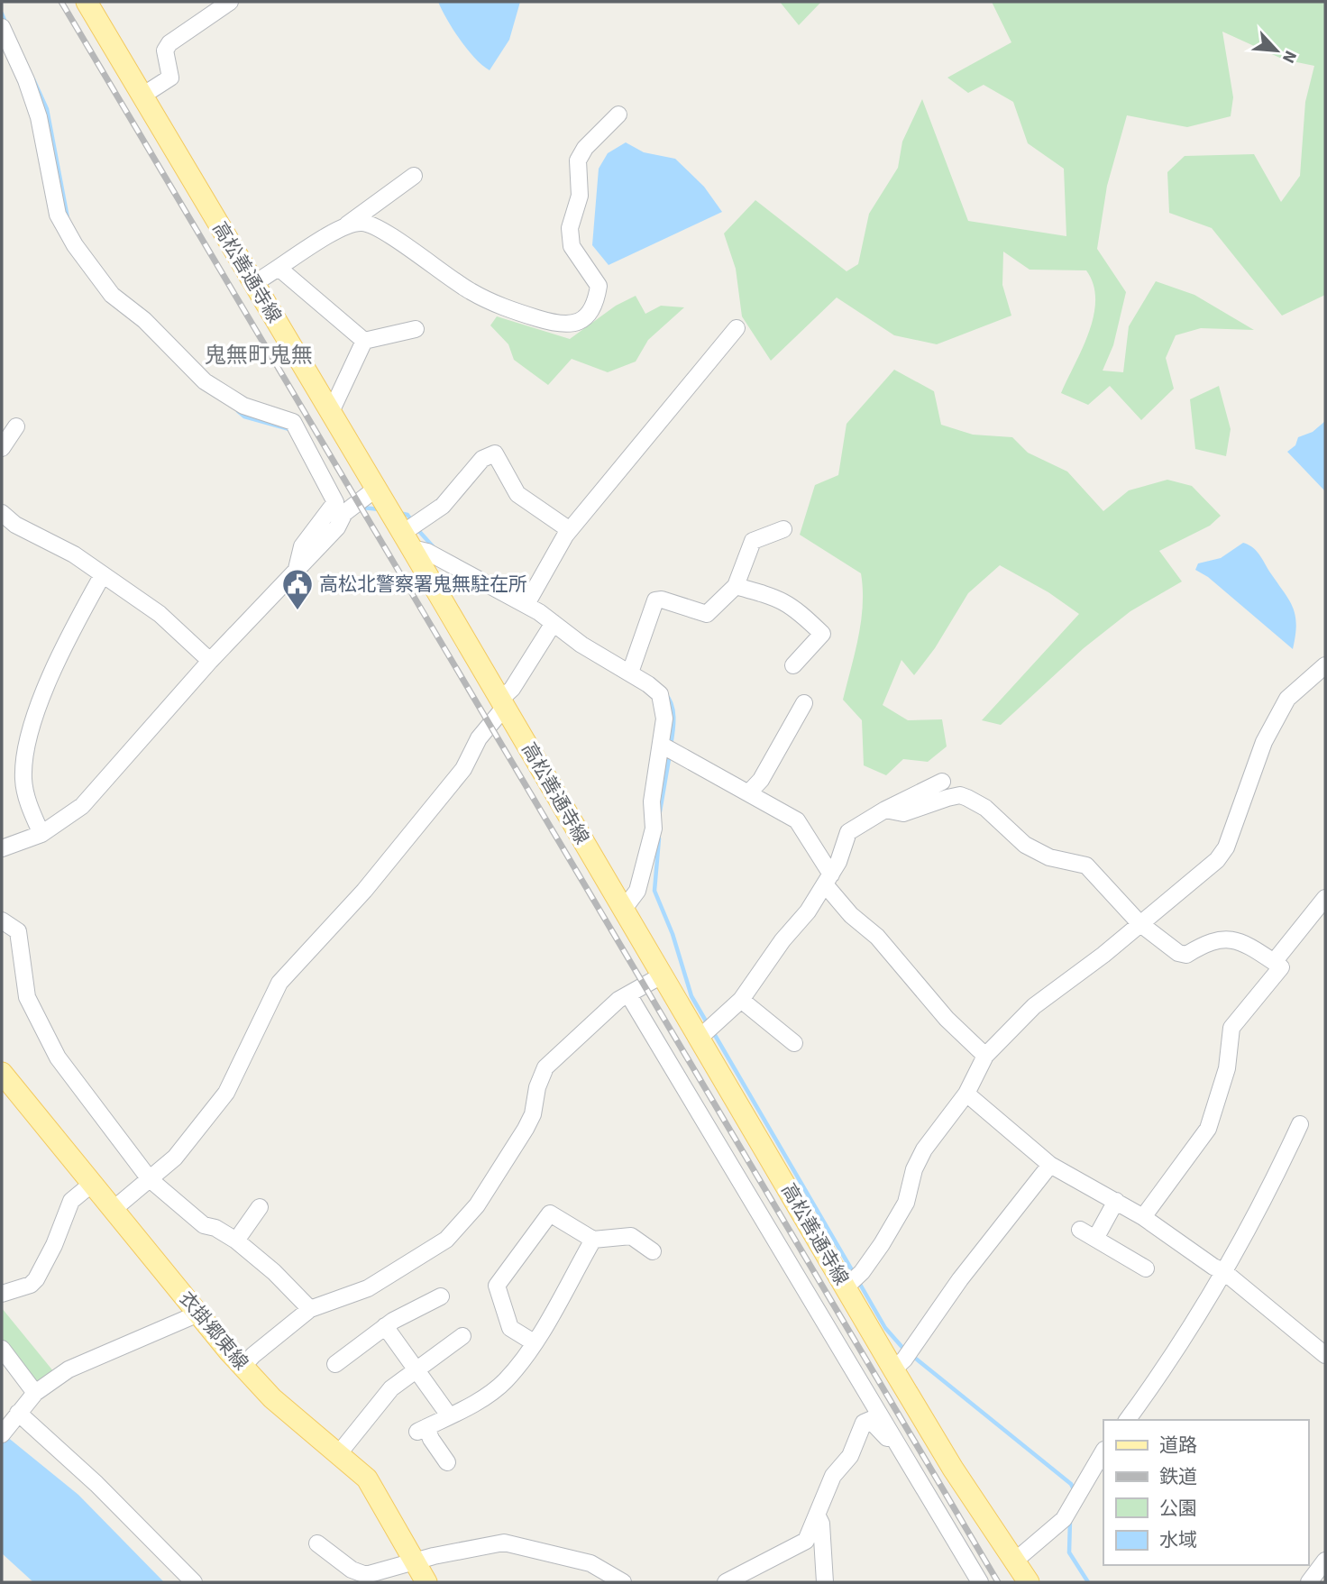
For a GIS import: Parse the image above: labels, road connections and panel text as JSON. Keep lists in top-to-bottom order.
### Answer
{
  "streets": {
    "main road": ["高松善通寺線", "衣掛郷東線"]
  },
  "districts": ["鬼無町鬼無"],
  "places": {
    "public building": ["高松北警察署鬼無駐在所"]
  },
  "legend": [
    "道路",
    "鉄道",
    "公園",
    "水域"
  ],
  "north": "bottom right"
}
